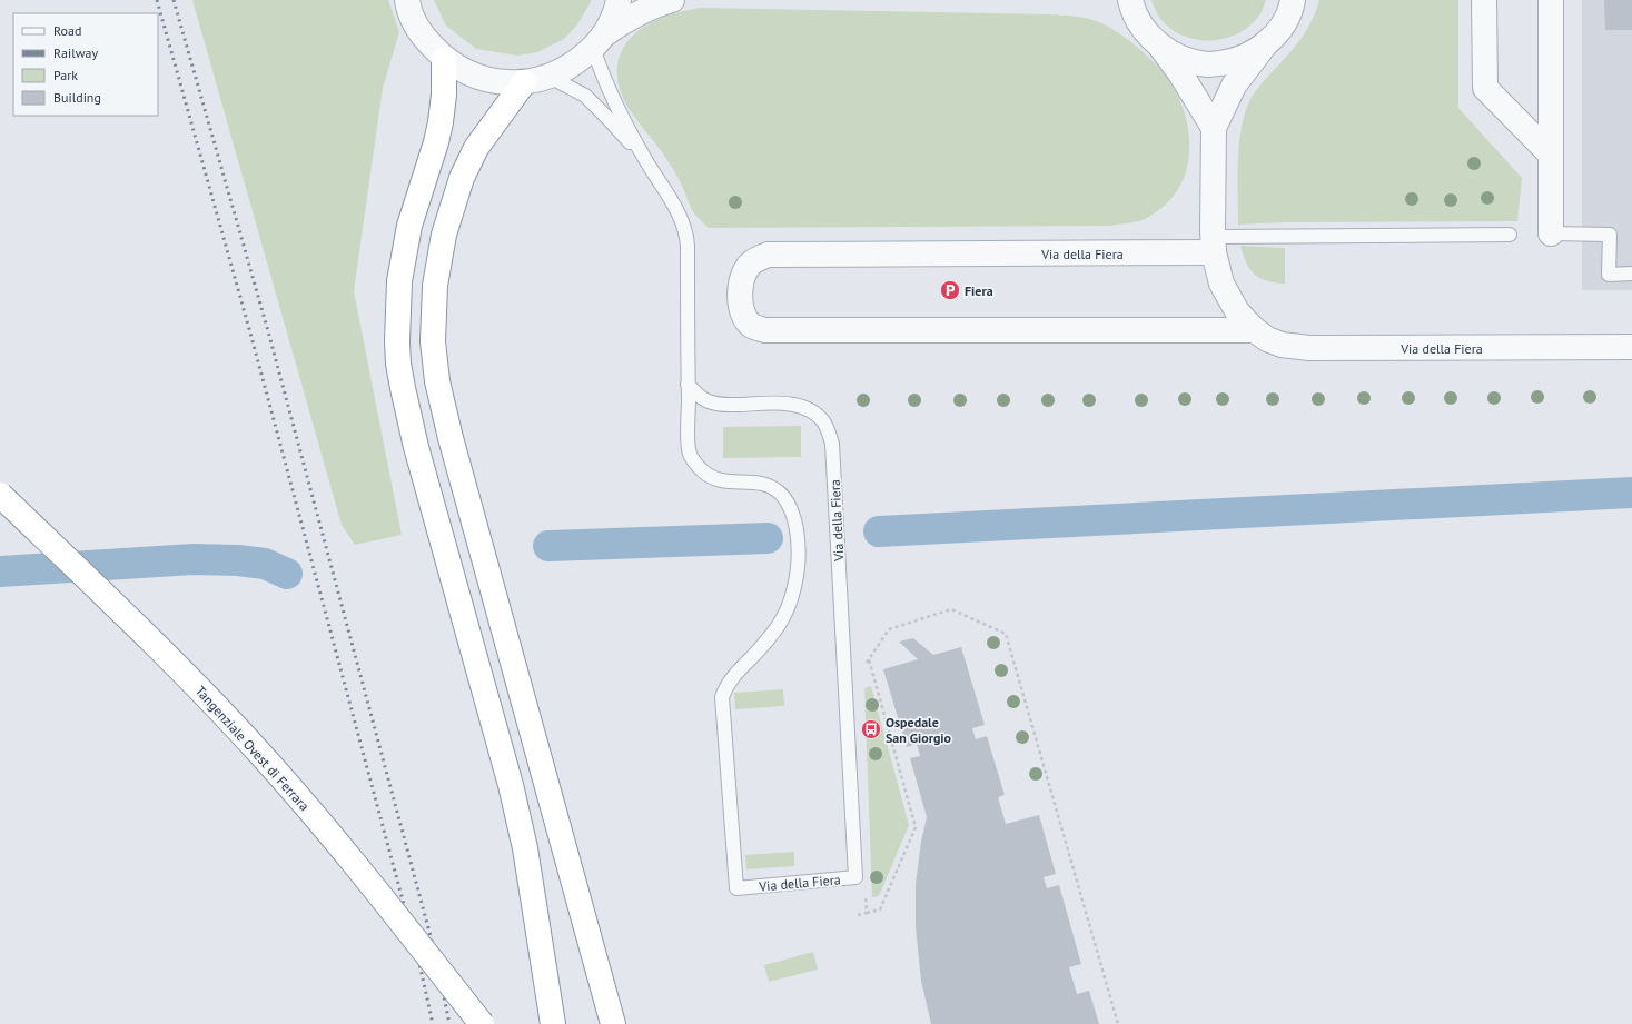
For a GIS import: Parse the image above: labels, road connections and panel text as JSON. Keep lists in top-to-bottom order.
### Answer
{
  "streets": {
    "highway": ["Tangenziale Ovest di Ferrara"],
    "street": ["Via della Fiera"]
  },
  "places": {
    "parking": ["Fiera"],
    "bus stop": ["Ospedale San Giorgio"]
  },
  "legend": [
    "Road",
    "Railway",
    "Park",
    "Building"
  ]
}
